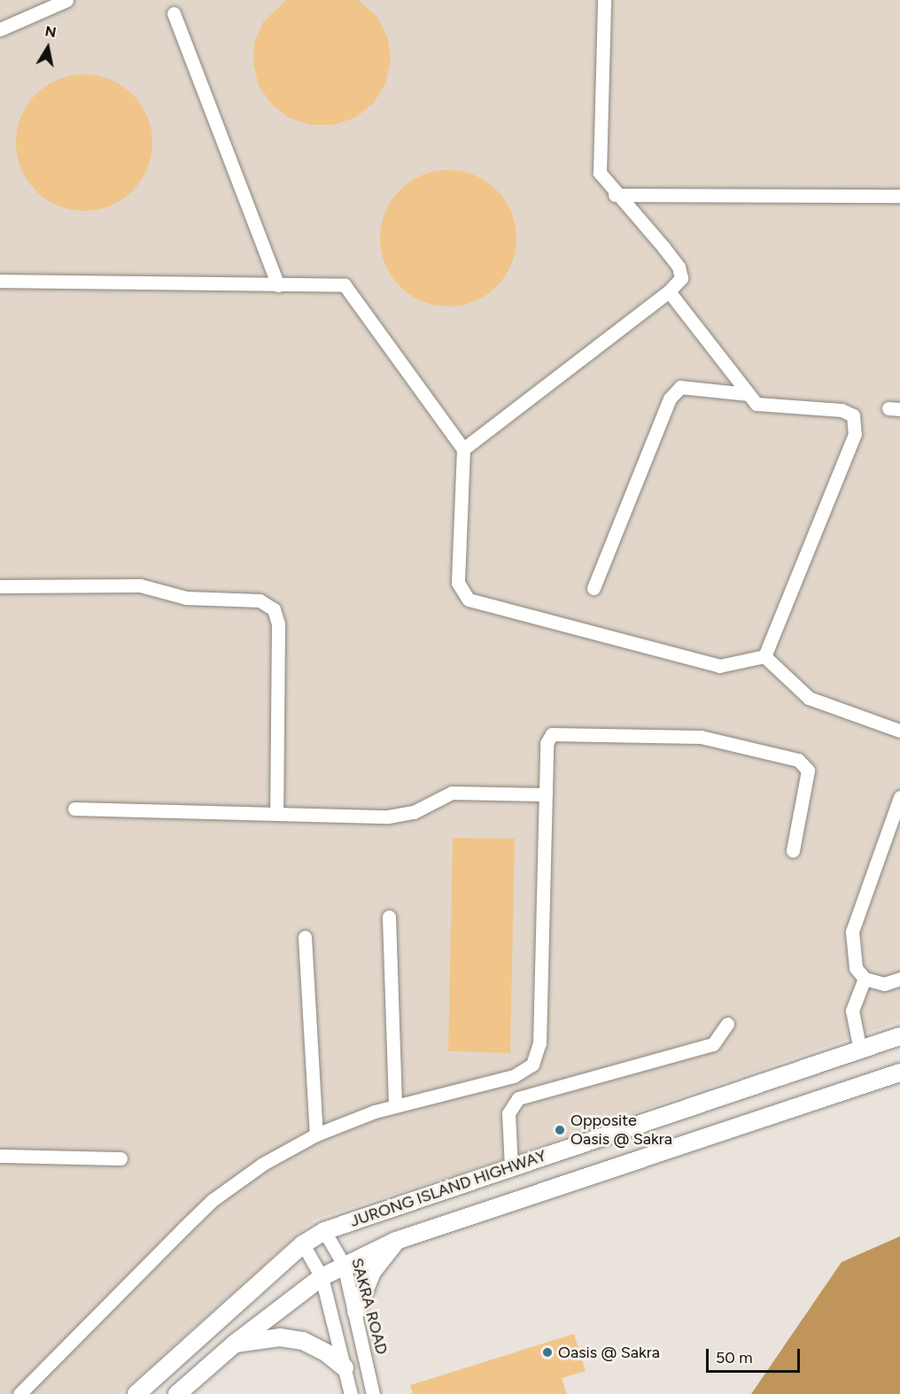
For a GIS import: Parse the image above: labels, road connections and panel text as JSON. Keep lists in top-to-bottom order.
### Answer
{
  "streets": {
    "main road": ["JURONG ISLAND HIGHWAY"],
    "street": ["SAKRA ROAD"]
  },
  "crossings": [
    ["JURONG ISLAND HIGHWAY", "SAKRA ROAD"]
  ],
  "places": ["Opposite Oasis @ Sakra", "Oasis @ Sakra"],
  "scale_bar": "50 m",
  "north": "top"
}
